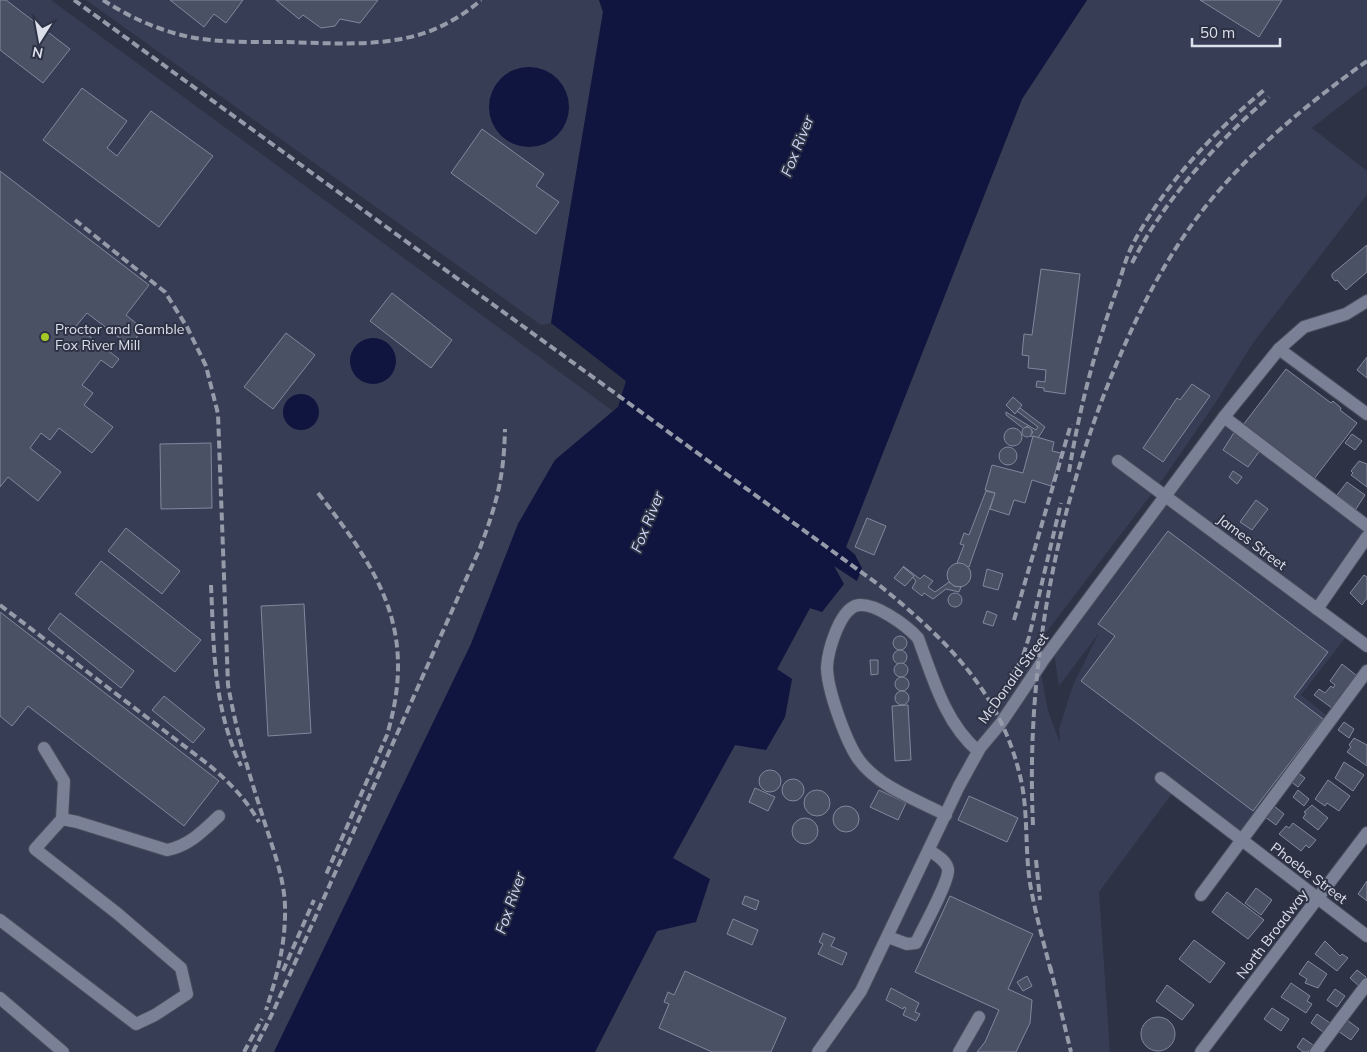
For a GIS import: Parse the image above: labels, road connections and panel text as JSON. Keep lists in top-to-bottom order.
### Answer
{
  "streets": {
    "street": [
      "James Street",
      "McDonald Street",
      "Phoebe Street",
      "North Broadway"
    ]
  },
  "crossings": [
    ["James Street", "McDonald Street"],
    ["Phoebe Street", "North Broadway"]
  ],
  "water": ["Fox River"],
  "places": ["Proctor and Gamble Fox River Mill"],
  "scale_bar": "50 m",
  "north": "bottom"
}
